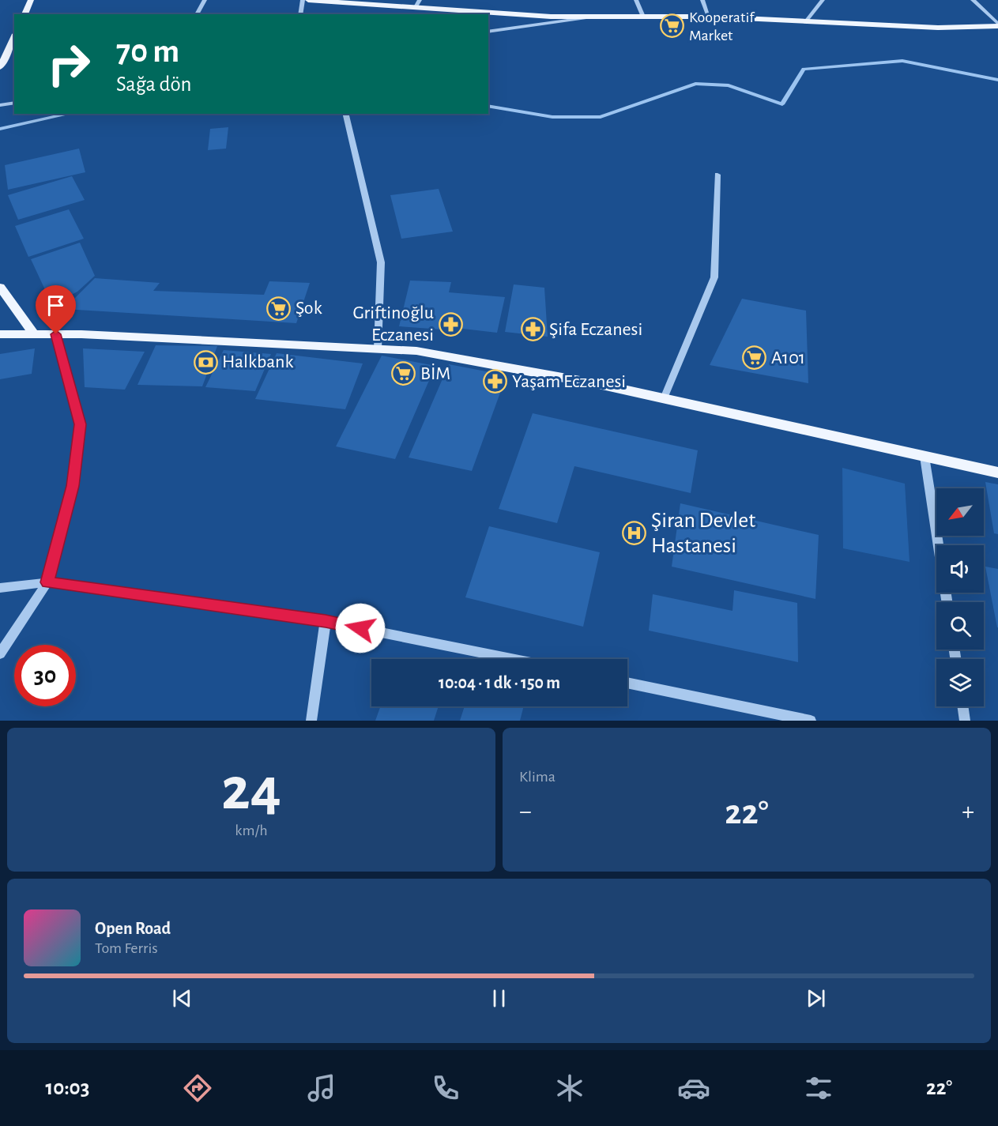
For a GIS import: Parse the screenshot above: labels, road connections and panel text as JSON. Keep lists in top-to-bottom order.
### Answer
{
  "places": {
    "supermarket": [
      "Kooperatif Market",
      "Şok",
      "A101",
      "BİM"
    ],
    "pharmacy": ["Griftinoğlu Eczanesi", "Şifa Eczanesi", "Yaşam Eczanesi"],
    "bank": ["Halkbank"],
    "hospital": ["Şiran Devlet Hastanesi"]
  },
  "north": "bottom left",
  "page": {
    "turn": ["70 m", "Sağa dön"],
    "limit": "30",
    "trip": "10:04 · 1 dk · 150 m",
    "tile": [
      ["24", "km/h"],
      "Klima"
    ],
    "heat": ["−", "22°", "+"],
    "song": ["Open Road", "Tom Ferris"],
    "tabs": ["10:03", "22°"]
  }
}
